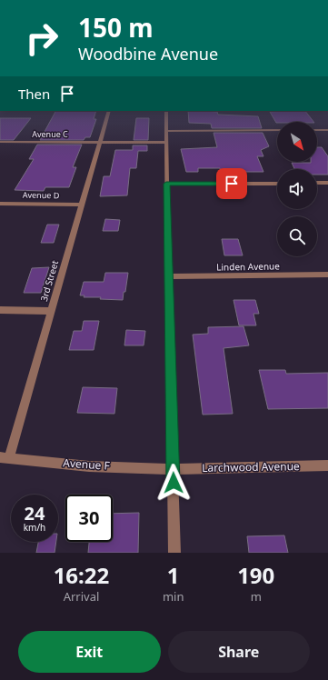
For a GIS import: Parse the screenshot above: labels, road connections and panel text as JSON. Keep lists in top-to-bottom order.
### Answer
{
  "streets": {
    "street": [
      "Avenue C",
      "Avenue D",
      "Linden Avenue",
      "3rd Street",
      "Avenue F",
      "Larchwood Avenue"
    ]
  },
  "crossings": [
    ["Avenue C", "3rd Street"],
    ["Avenue D", "3rd Street"],
    ["3rd Street", "Avenue F"],
    ["Avenue F", "Larchwood Avenue"]
  ],
  "north": "bottom right",
  "page": {
    "turn": ["150 m", "Woodbine Avenue"],
    "then": "Then",
    "speed": "24 km/h",
    "limit": "30",
    "eta": [
      "16:22",
      "Arrival",
      "1",
      "min",
      "190",
      "m"
    ],
    "buttons": ["Exit", "Share"]
  }
}
